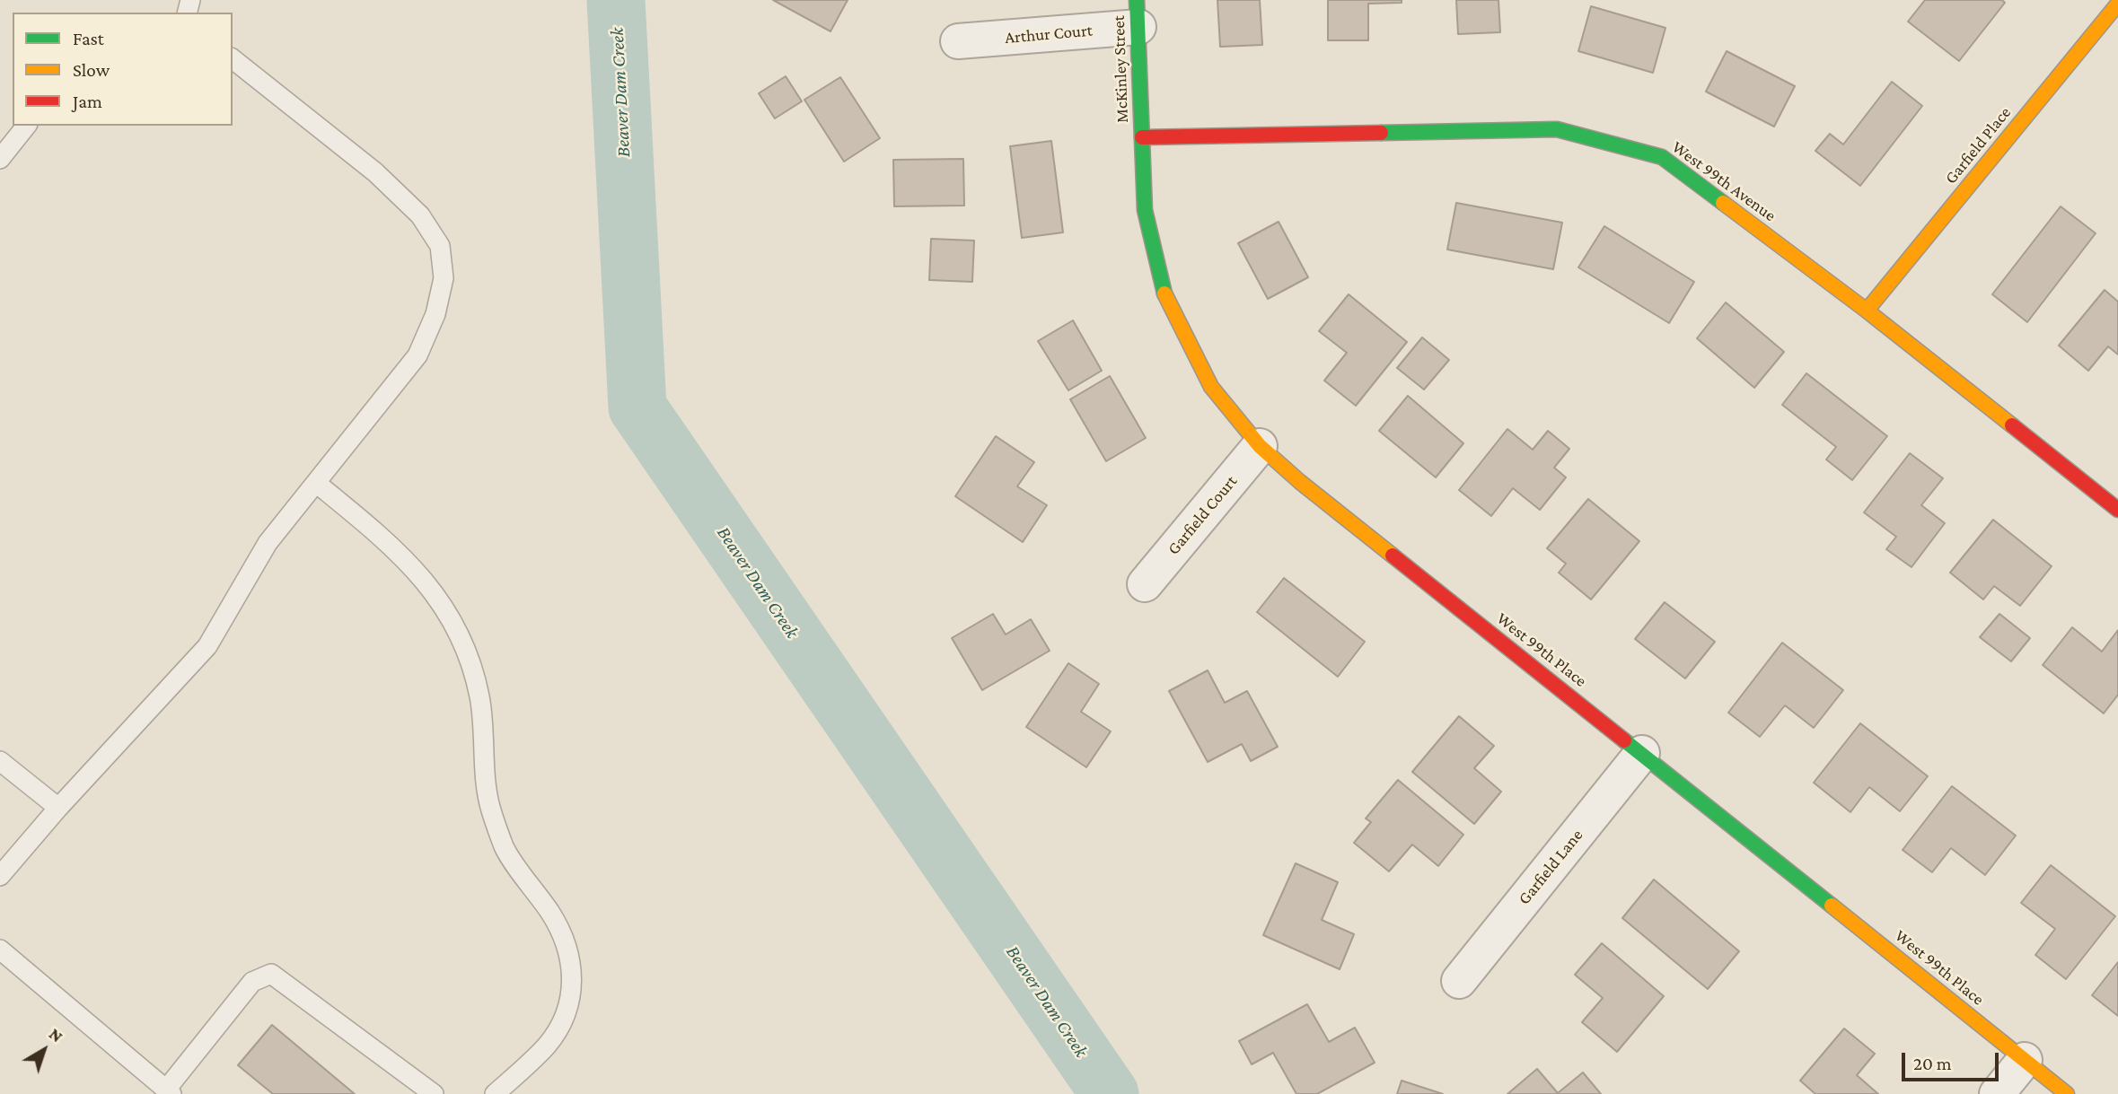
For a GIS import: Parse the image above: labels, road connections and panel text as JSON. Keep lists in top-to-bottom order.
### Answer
{
  "streets": {
    "street": [
      "Arthur Court",
      "McKinley Street",
      "Garfield Place",
      "West 99th Avenue",
      "Garfield Court",
      "West 99th Place",
      "Garfield Lane"
    ]
  },
  "crossings": [
    ["Arthur Court", "McKinley Street"],
    ["McKinley Street", "West 99th Avenue"],
    ["McKinley Street", "West 99th Place"],
    ["Garfield Place", "West 99th Avenue"],
    ["West 99th Avenue", "West 99th Place"],
    ["Garfield Court", "West 99th Place"],
    ["West 99th Place", "Garfield Lane"]
  ],
  "water": ["Beaver Dam Creek"],
  "legend": ["Fast", "Slow", "Jam"],
  "scale_bar": "20 m",
  "north": "top right"
}
